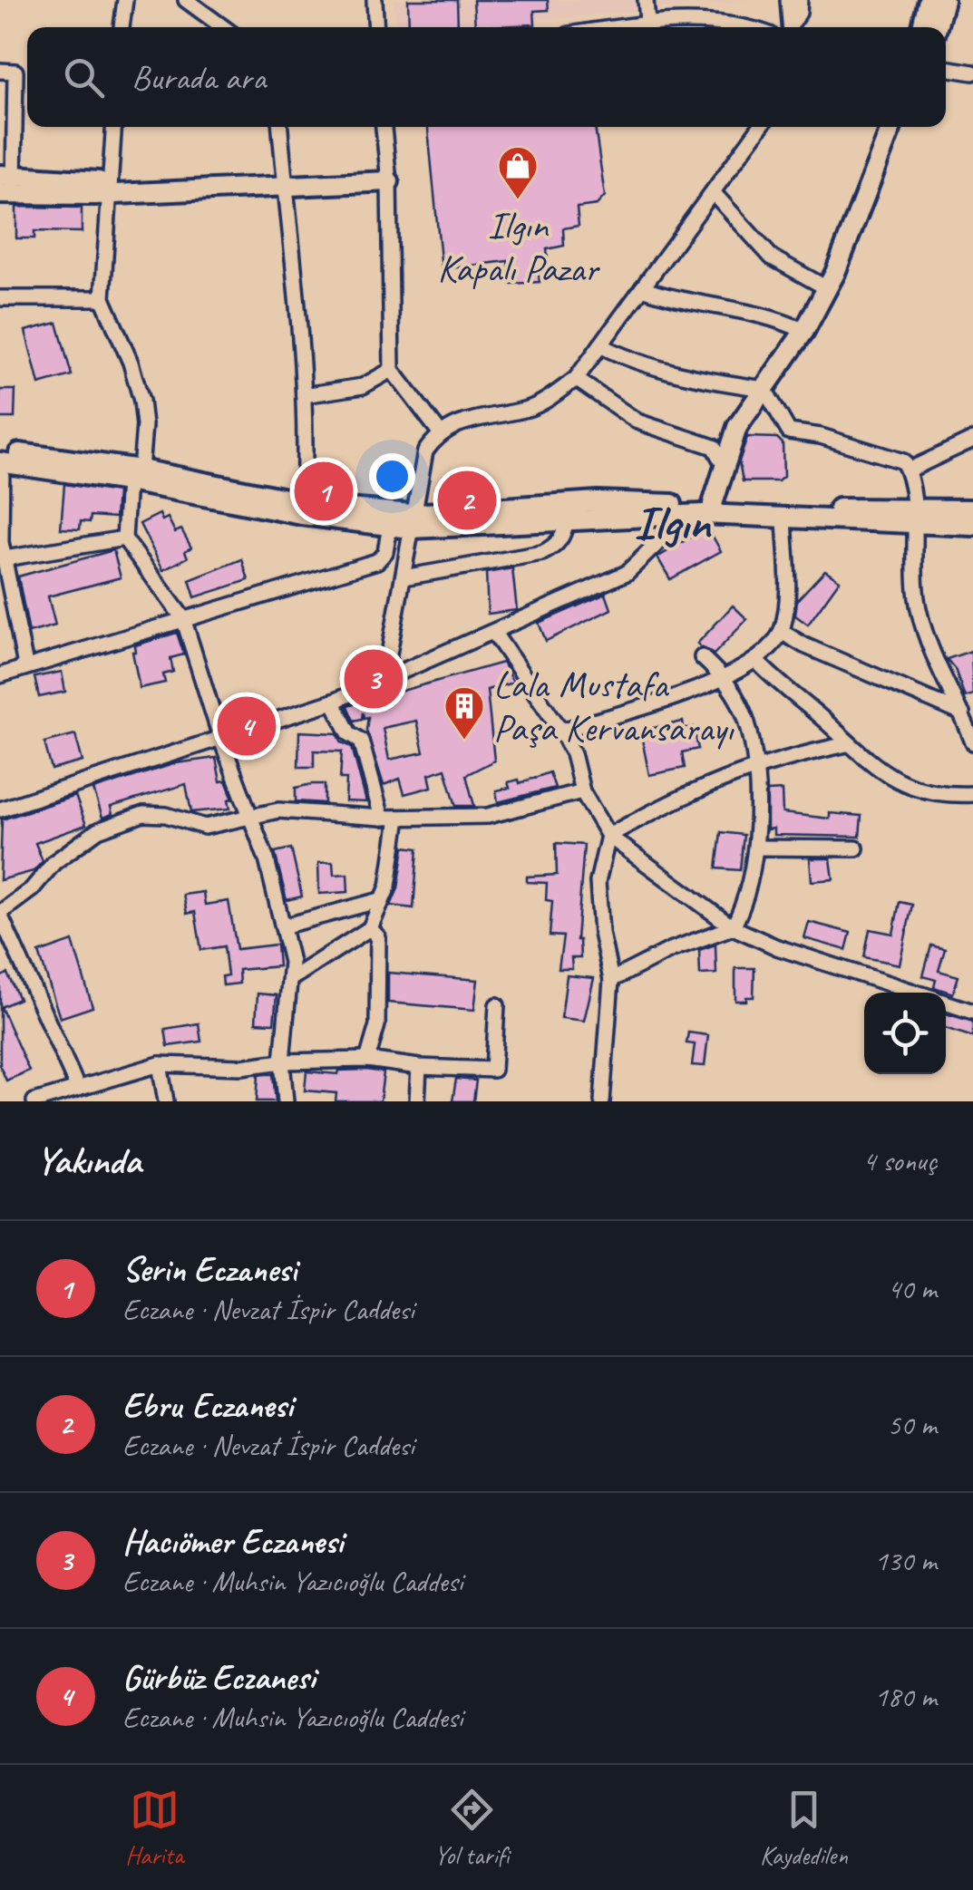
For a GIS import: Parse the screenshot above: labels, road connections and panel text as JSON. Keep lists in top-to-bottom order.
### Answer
{
  "districts": ["Ilgın"],
  "places": {
    "shop": ["Ilgın Kapalı Pazar"],
    "building": ["Lala Mustafa Paşa Kervansarayı"]
  },
  "page": {
    "search": "Burada ara",
    "pins": [
      "1",
      "2",
      "3",
      "4"
    ],
    "heading": ["Yakında", "4 sonuç"],
    "list": [
      {
        "mark": "1",
        "name": "Serin Eczanesi",
        "note": "Eczane · Nevzat İspir Caddesi",
        "value": "40 m"
      },
      {
        "mark": "2",
        "name": "Ebru Eczanesi",
        "note": "Eczane · Nevzat İspir Caddesi",
        "value": "50 m"
      },
      {
        "mark": "3",
        "name": "Hacıömer Eczanesi",
        "note": "Eczane · Muhsin Yazıcıoğlu Caddesi",
        "value": "130 m"
      },
      {
        "mark": "4",
        "name": "Gürbüz Eczanesi",
        "note": "Eczane · Muhsin Yazıcıoğlu Caddesi",
        "value": "180 m"
      }
    ],
    "nav": ["Harita", "Yol tarifi", "Kaydedilen"]
  }
}
